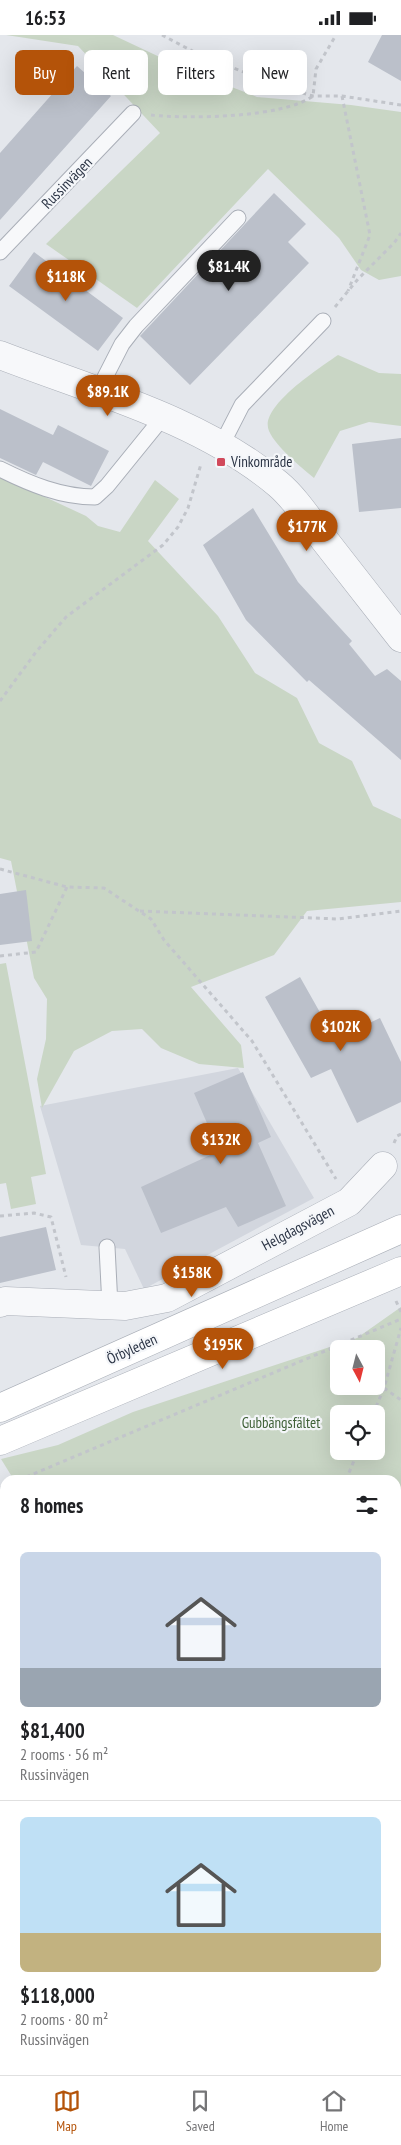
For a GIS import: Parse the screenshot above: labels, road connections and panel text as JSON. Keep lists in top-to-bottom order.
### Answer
{
  "streets": {
    "main road": ["Örbyleden"],
    "street": ["Helgdagsvägen"],
    "lane": ["Russinvägen"]
  },
  "parks": ["Gubbängsfältet"],
  "places": {
    "transit": ["Vinkområde"]
  },
  "north": "bottom",
  "page": {
    "status": "16:53",
    "chip": [
      "Buy",
      "Rent",
      "Filters",
      "New"
    ],
    "price": [
      "$81.4K",
      "$118K",
      "$89.1K",
      "$177K",
      "$102K",
      "$132K",
      "$158K",
      "$195K"
    ],
    "heading": "8 homes",
    "list": [
      {
        "name": "$81,400",
        "note": "2 rooms · 56 m² · Russinvägen"
      },
      {
        "name": "$118,000",
        "note": "2 rooms · 80 m² · Russinvägen"
      }
    ],
    "tabs": ["Map", "Saved", "Home"]
  }
}
